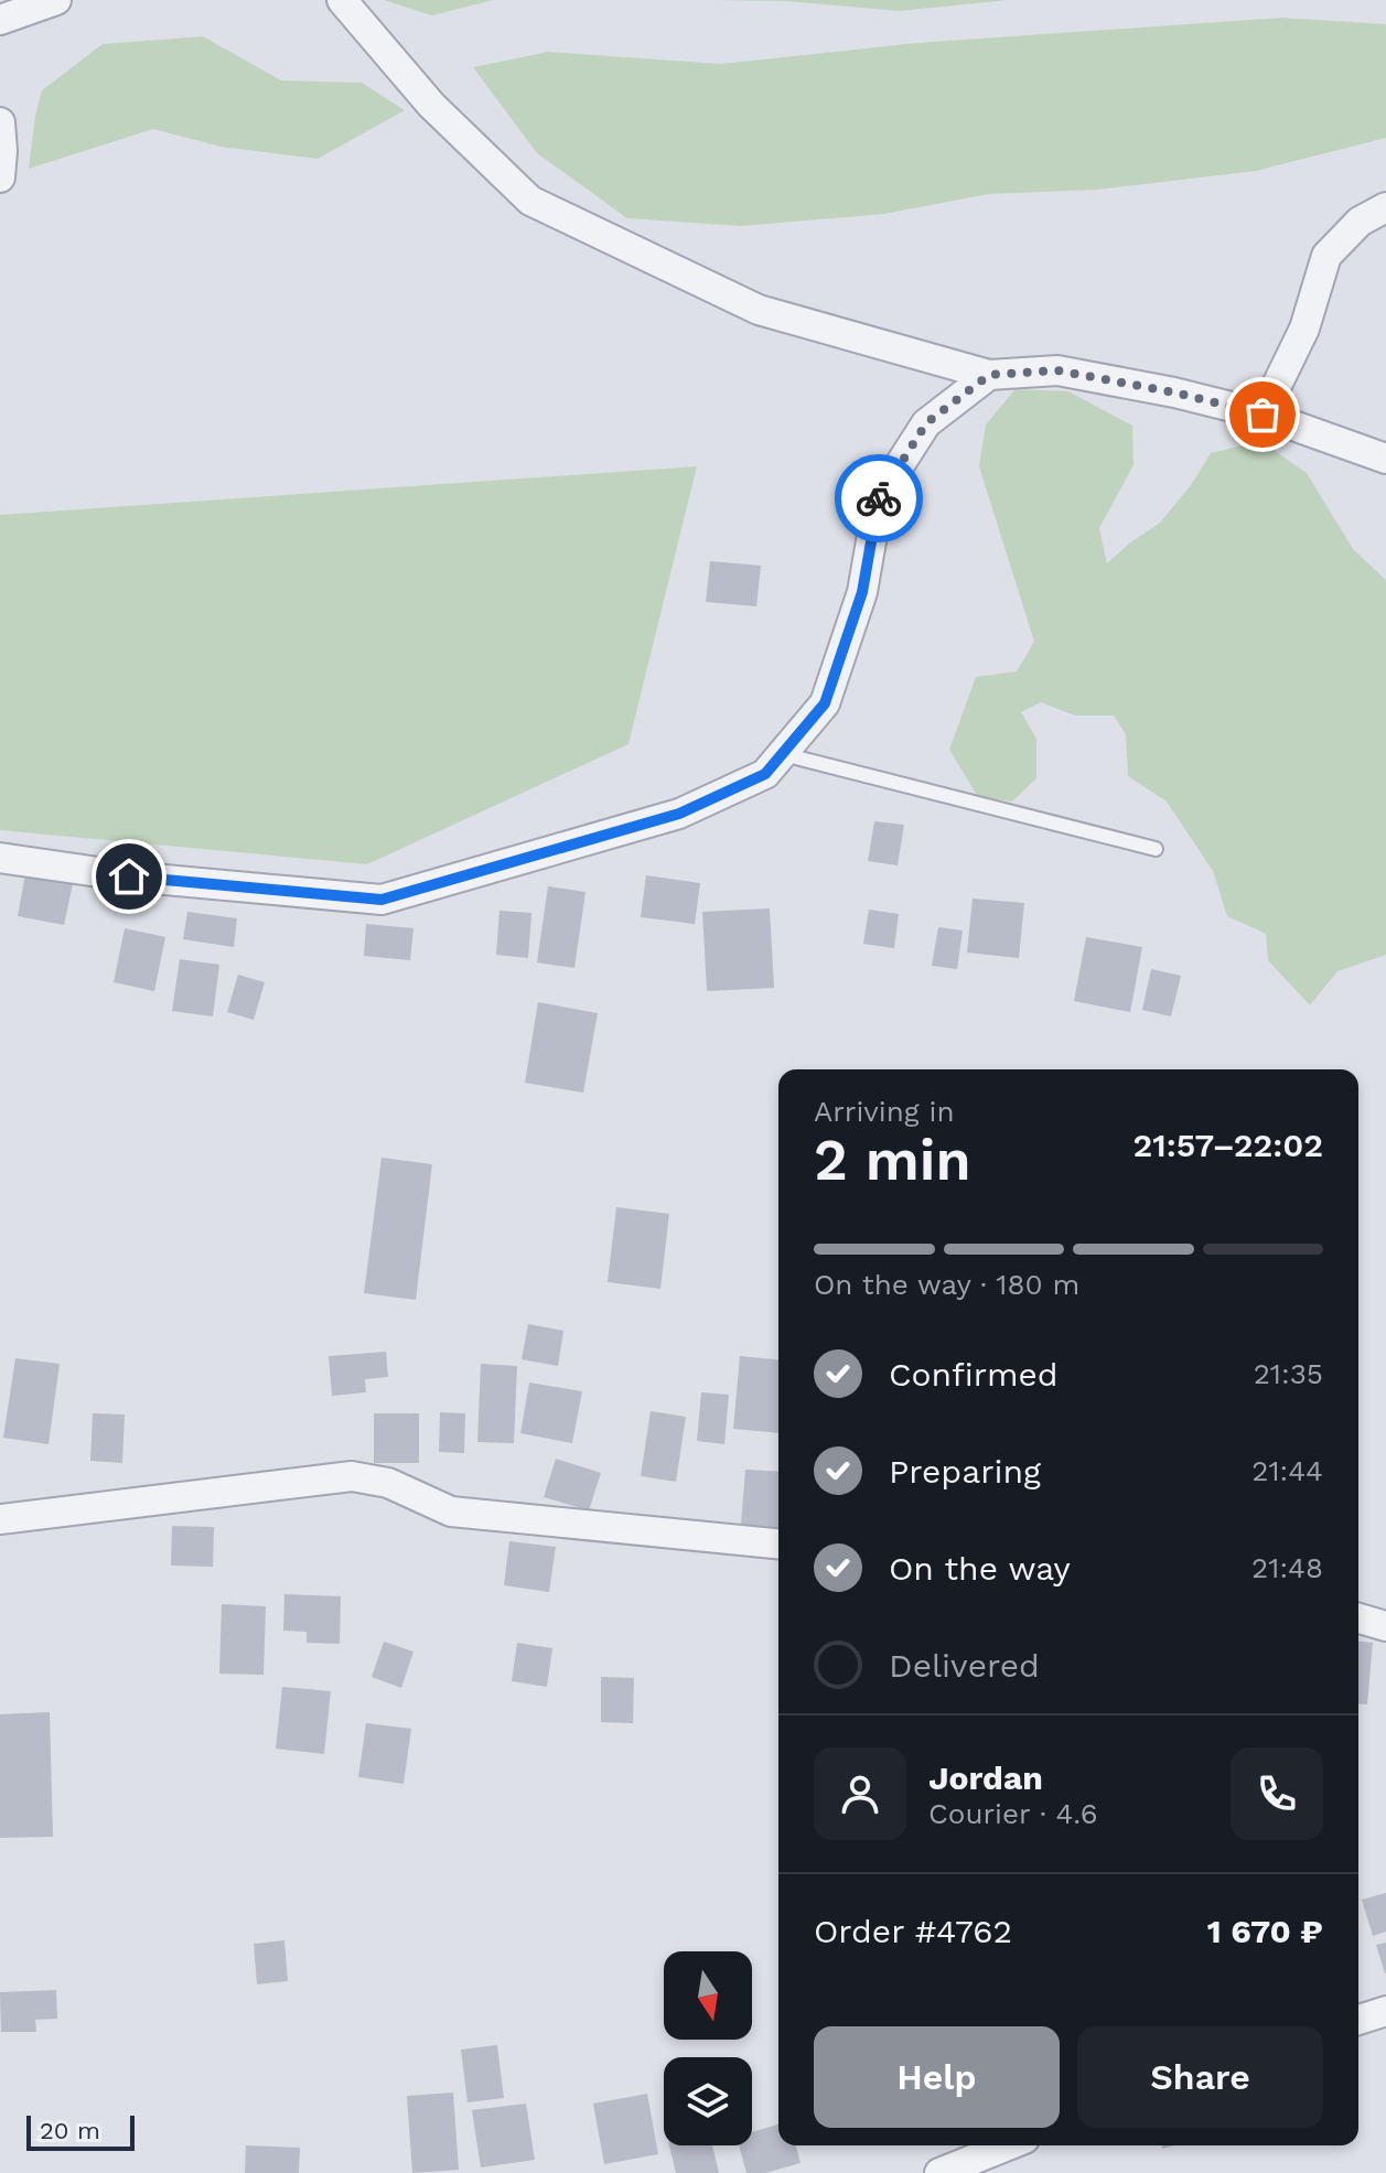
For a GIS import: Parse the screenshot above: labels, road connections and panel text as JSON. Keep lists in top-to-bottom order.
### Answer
{
  "scale_bar": "20 m",
  "north": "bottom",
  "page": {
    "heading": ["2 min", "Arriving in", "21:57–22:02"],
    "panel": [
      "Jordan",
      "Courier · 4.6",
      "Order #4762",
      "1 670 ₽"
    ],
    "bar": "On the way · 180 m",
    "list": [
      ["Confirmed", "21:35"],
      ["Preparing", "21:44"],
      ["On the way", "21:48"],
      "Delivered"
    ],
    "buttons": ["Help", "Share"],
    "scale": "20 m"
  }
}
